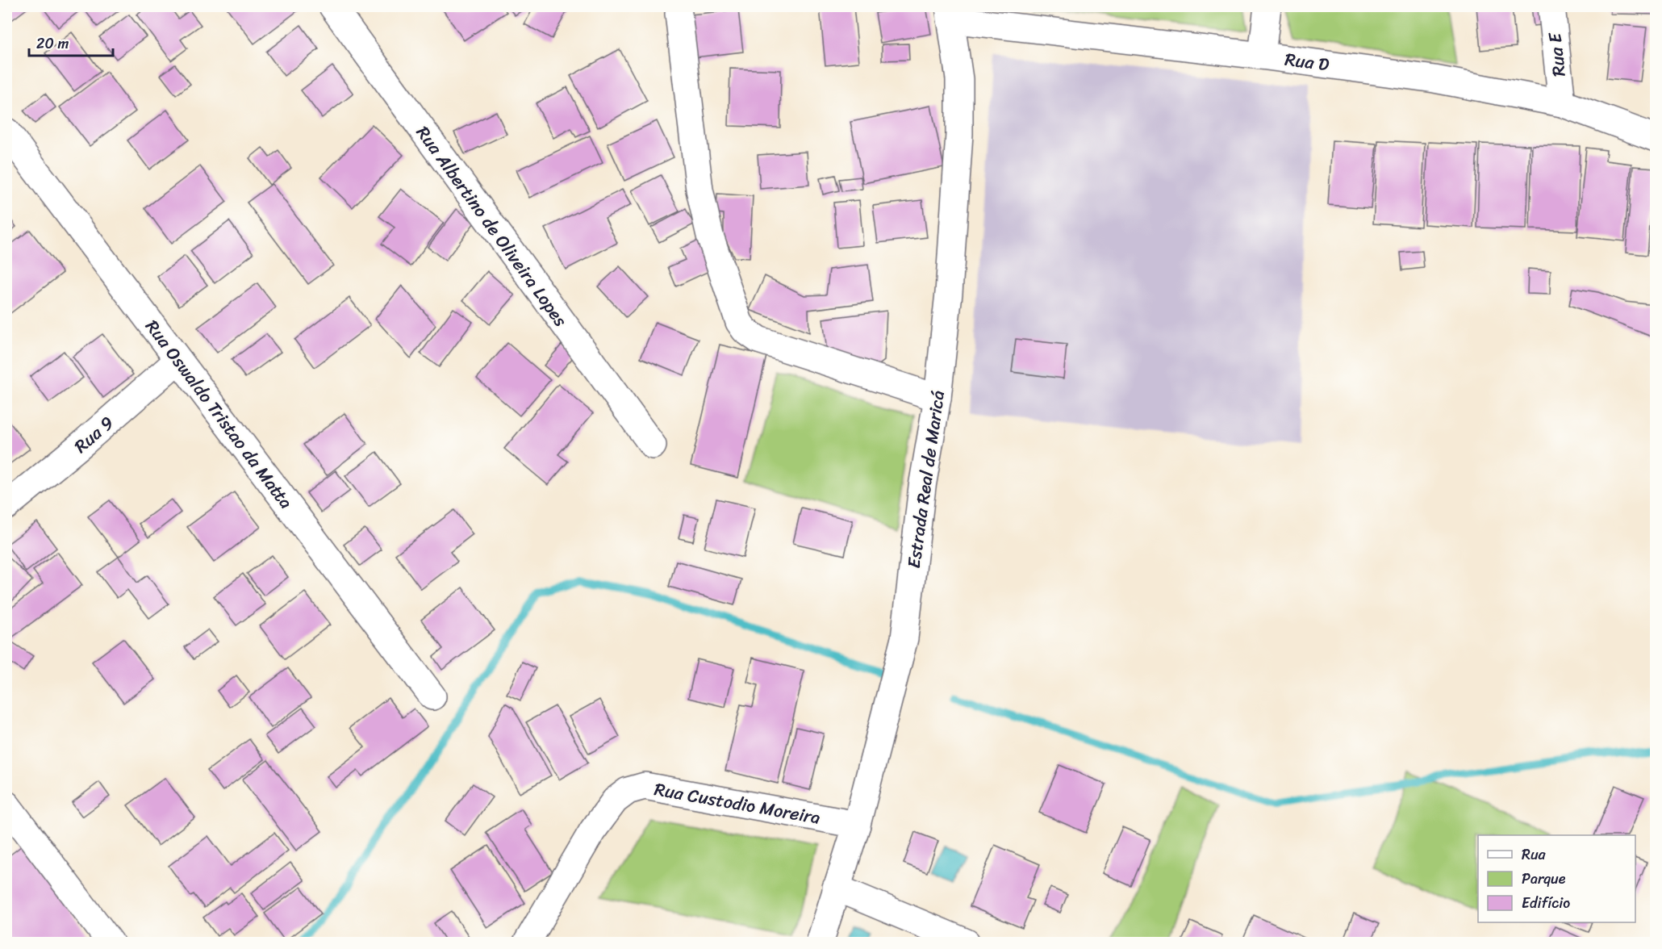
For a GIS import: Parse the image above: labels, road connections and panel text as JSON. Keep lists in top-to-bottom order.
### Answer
{
  "streets": {
    "street": [
      "Rua E",
      "Rua D",
      "Rua Albertino de Oliveira Lopes",
      "Rua Oswaldo Tristao da Matta",
      "Rua 9",
      "Estrada Real de Maricá",
      "Rua Custodio Moreira"
    ]
  },
  "crossings": [
    ["Rua E", "Rua D"],
    ["Rua D", "Estrada Real de Maricá"],
    ["Rua Oswaldo Tristao da Matta", "Rua 9"],
    ["Estrada Real de Maricá", "Rua Custodio Moreira"]
  ],
  "legend": ["Rua", "Parque", "Edifício"],
  "scale_bar": "20 m"
}
